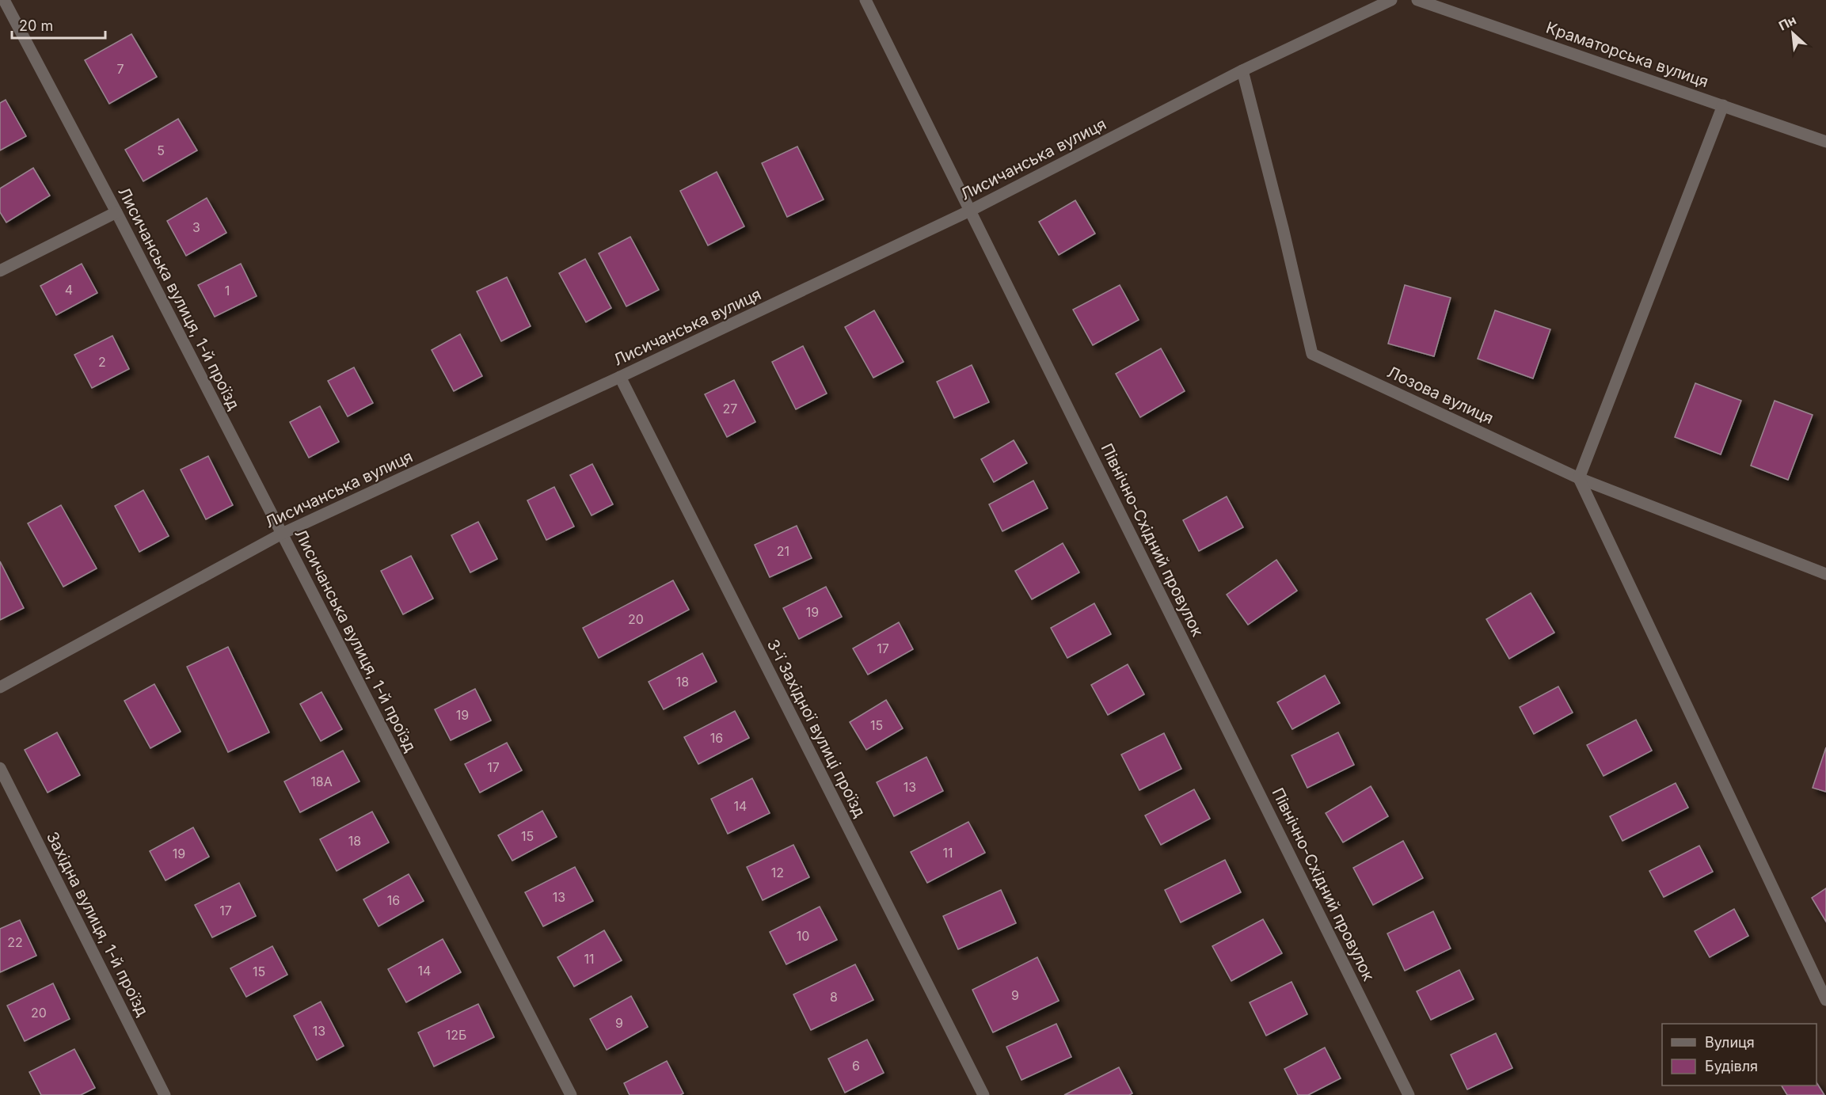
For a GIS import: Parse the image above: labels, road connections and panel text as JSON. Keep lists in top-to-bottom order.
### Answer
{
  "streets": {
    "street": [
      "Краматорська вулиця",
      "Лисичанська вулиця",
      "Лисичанська вулиця, 1-й проїзд",
      "Лозова вулиця",
      "Північно-Східний провулок",
      "3-ї Західної вулиці проїзд",
      "Західна вулиця, 1-й проїзд"
    ]
  },
  "crossings": [
    ["Лисичанська вулиця", "Лисичанська вулиця, 1-й проїзд"],
    ["Лисичанська вулиця", "Лозова вулиця"],
    ["Лисичанська вулиця", "Північно-Східний провулок"],
    ["Лисичанська вулиця", "3-ї Західної вулиці проїзд"]
  ],
  "house_numbers": [
    "7",
    "5",
    "3",
    "4",
    "1",
    "2",
    "27",
    "21",
    "19",
    "20",
    "17",
    "18",
    "19",
    "15",
    "16",
    "17",
    "18А",
    "13",
    "14",
    "15",
    "18",
    "11",
    "19",
    "12",
    "13",
    "16",
    "17",
    "10",
    "22",
    "11",
    "14",
    "15",
    "9",
    "8",
    "20",
    "9",
    "13",
    "12Б",
    "6"
  ],
  "legend": ["Вулиця", "Будівля"],
  "scale_bar": "20 m",
  "north": "top left"
}
